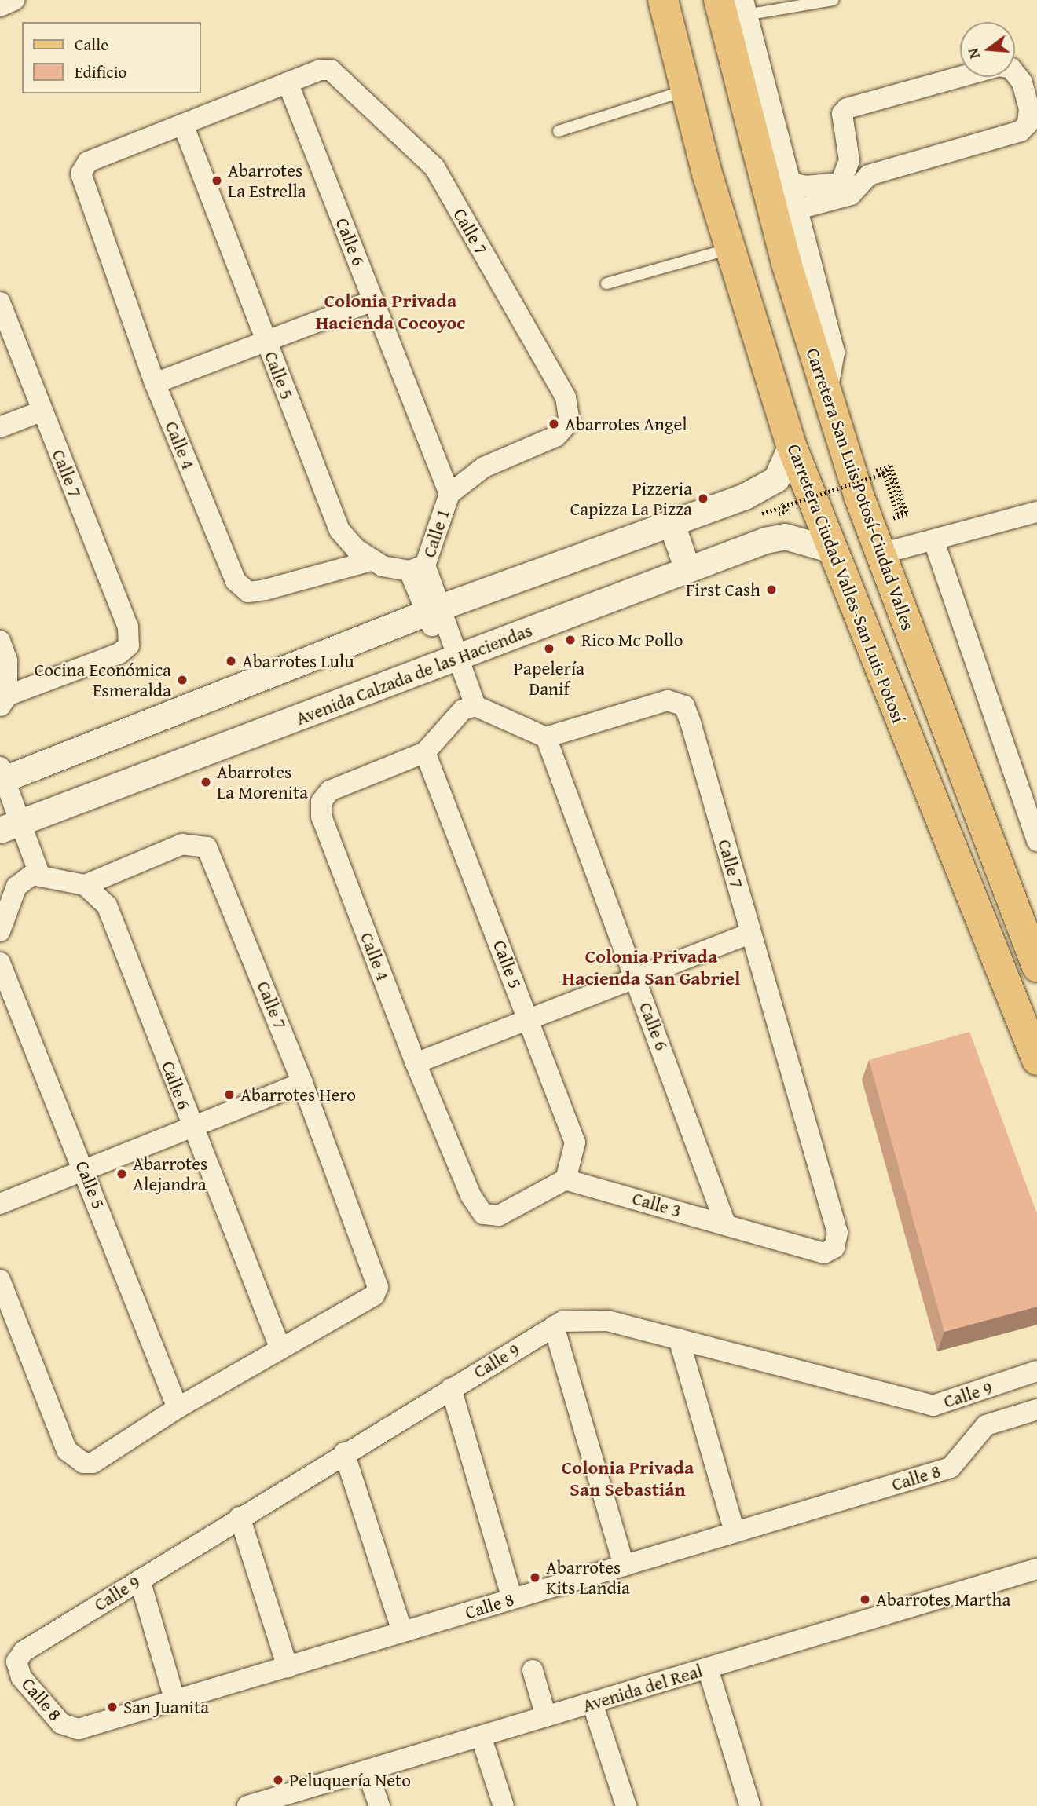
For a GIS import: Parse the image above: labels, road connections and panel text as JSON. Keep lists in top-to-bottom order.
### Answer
{
  "streets": {
    "main road": ["Carretera San Luis Potosí-Ciudad Valles", "Carretera Ciudad Valles-San Luis Potosí"],
    "street": [
      "Calle 7",
      "Calle 6",
      "Calle 5",
      "Calle 4",
      "Calle 1",
      "Avenida Calzada de las Haciendas",
      "Calle 3",
      "Calle 9",
      "Calle 8",
      "Avenida del Real"
    ]
  },
  "crossings": [
    ["Calle 7", "Calle 6"],
    ["Calle 7", "Calle 1"],
    ["Calle 7", "Calle 3"],
    ["Calle 6", "Calle 1"],
    ["Calle 6", "Calle 3"],
    ["Calle 5", "Calle 4"],
    ["Calle 5", "Calle 1"],
    ["Calle 5", "Calle 3"],
    ["Calle 4", "Calle 3"],
    ["Calle 1", "Avenida Calzada de las Haciendas"],
    ["Carretera Ciudad Valles-San Luis Potosí", "Avenida Calzada de las Haciendas"],
    ["Calle 9", "Calle 8"]
  ],
  "districts": ["Colonia Privada Hacienda Cocoyoc", "Colonia Privada Hacienda San Gabriel", "Colonia Privada San Sebastián"],
  "places": [
    "Abarrotes La Estrella",
    "Abarrotes Angel",
    "Pizzeria Capizza La Pizza",
    "First Cash",
    "Rico Mc Pollo",
    "Papelería Danif",
    "Abarrotes Lulu",
    "Cocina Económica Esmeralda",
    "Abarrotes La Morenita",
    "Abarrotes Hero",
    "Abarrotes Alejandra",
    "Abarrotes Kits Landia",
    "Abarrotes Martha",
    "San Juanita",
    "Peluquería Neto"
  ],
  "legend": ["Calle", "Edificio"],
  "north": "left"
}
